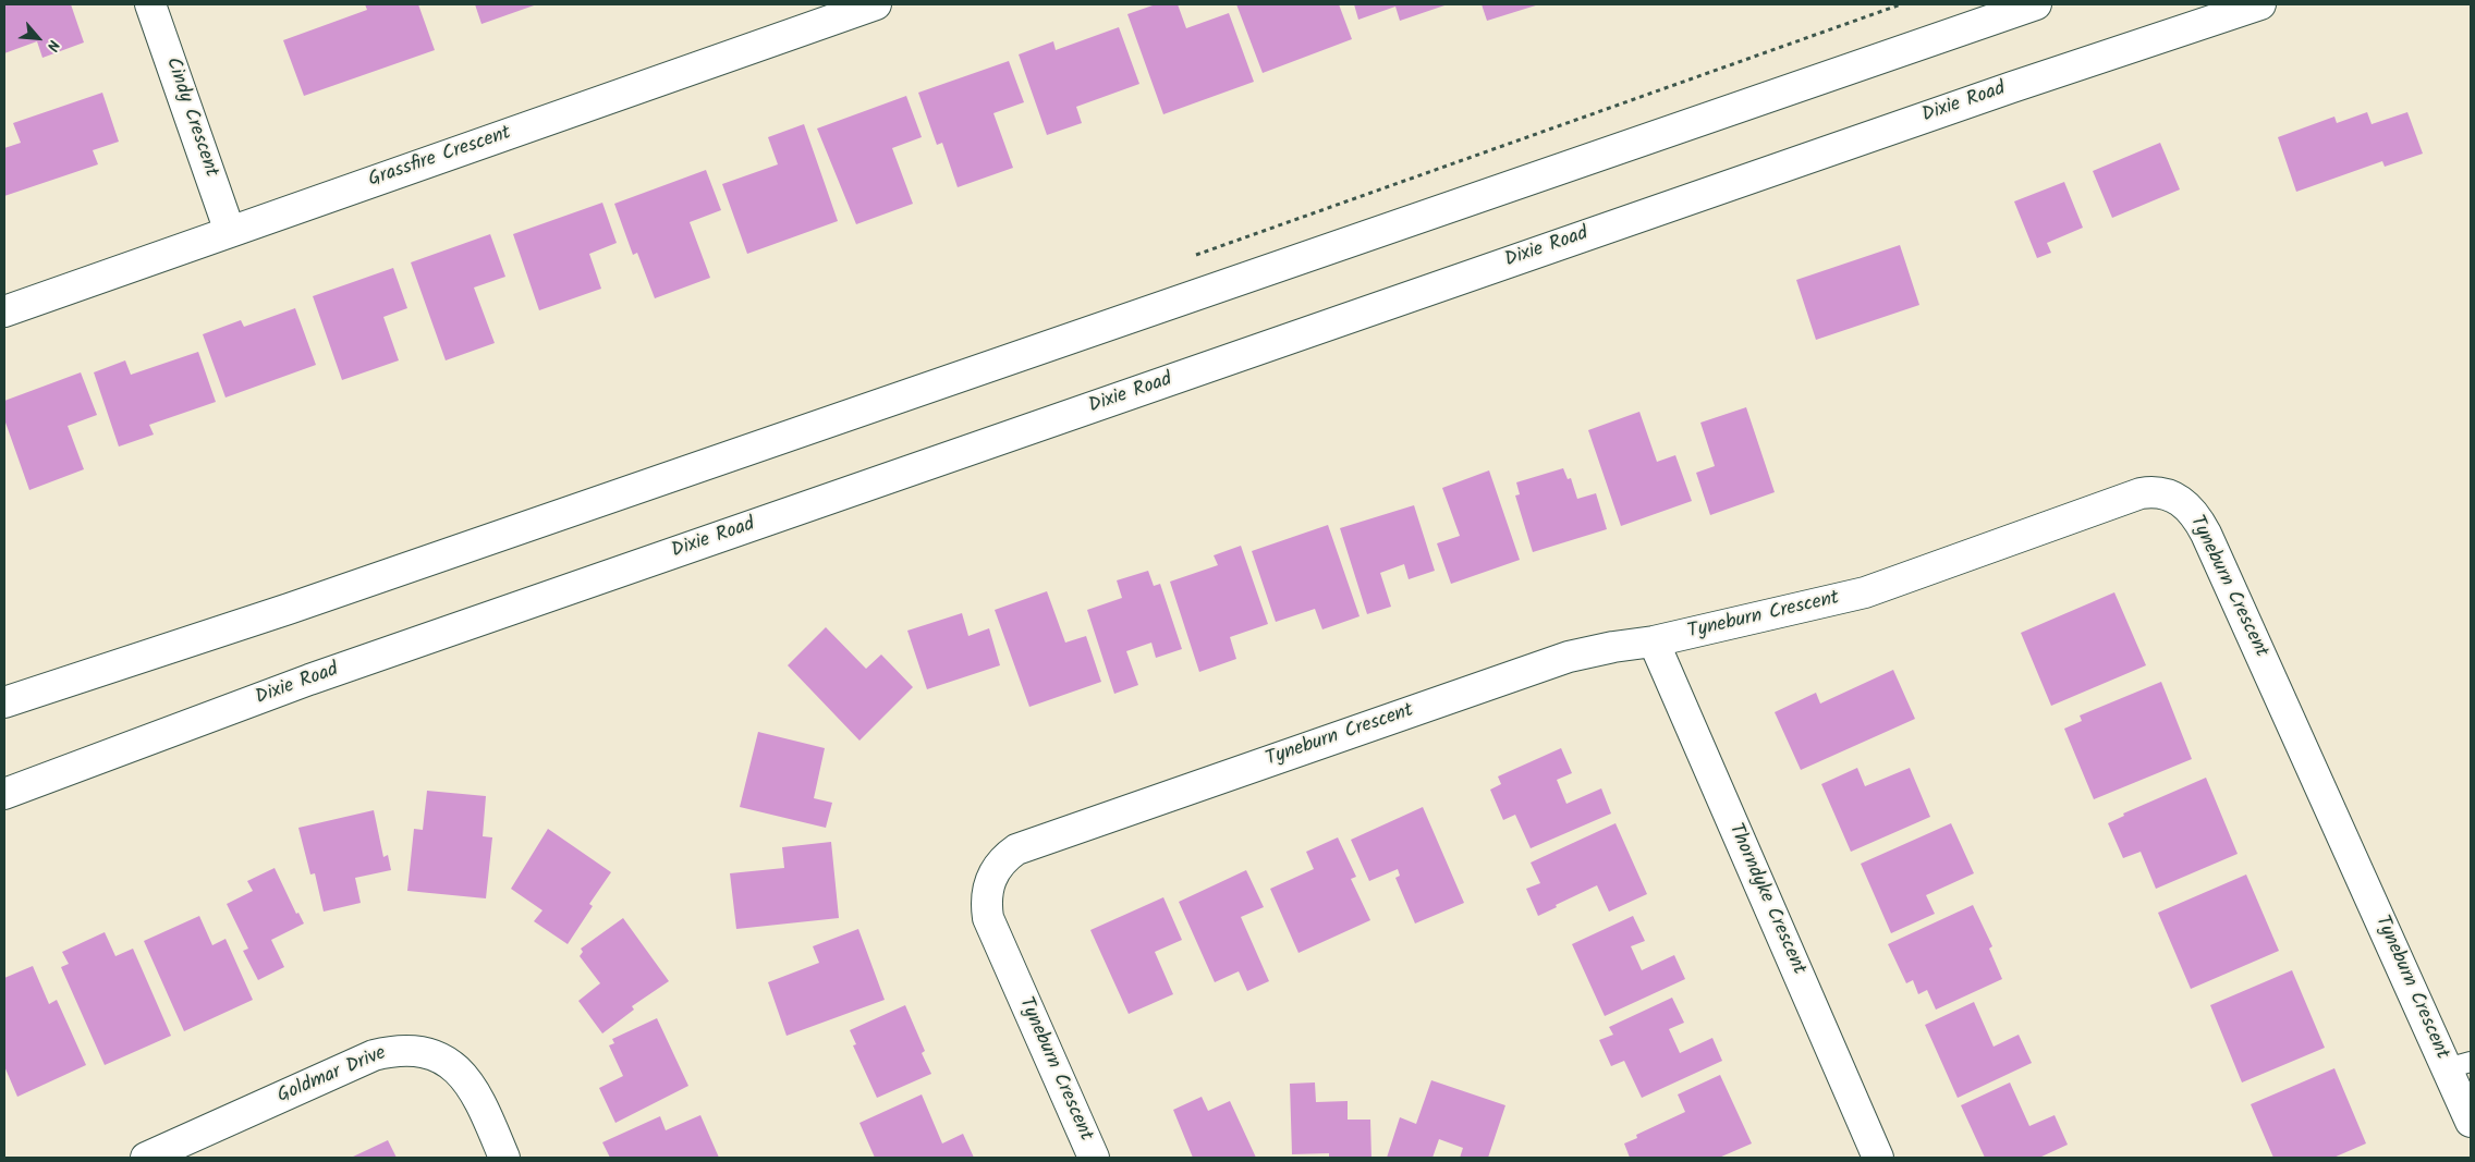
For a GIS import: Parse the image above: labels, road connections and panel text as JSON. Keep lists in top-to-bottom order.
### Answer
{
  "streets": {
    "main road": [
      "Dixie Road",
      "Cindy Crescent",
      "Grassfire Crescent",
      "Tyneburn Crescent",
      "Thorndyke Crescent",
      "Goldmar Drive"
    ]
  },
  "crossings": [
    ["Cindy Crescent", "Grassfire Crescent"],
    ["Tyneburn Crescent", "Thorndyke Crescent"]
  ],
  "north": "bottom right"
}
